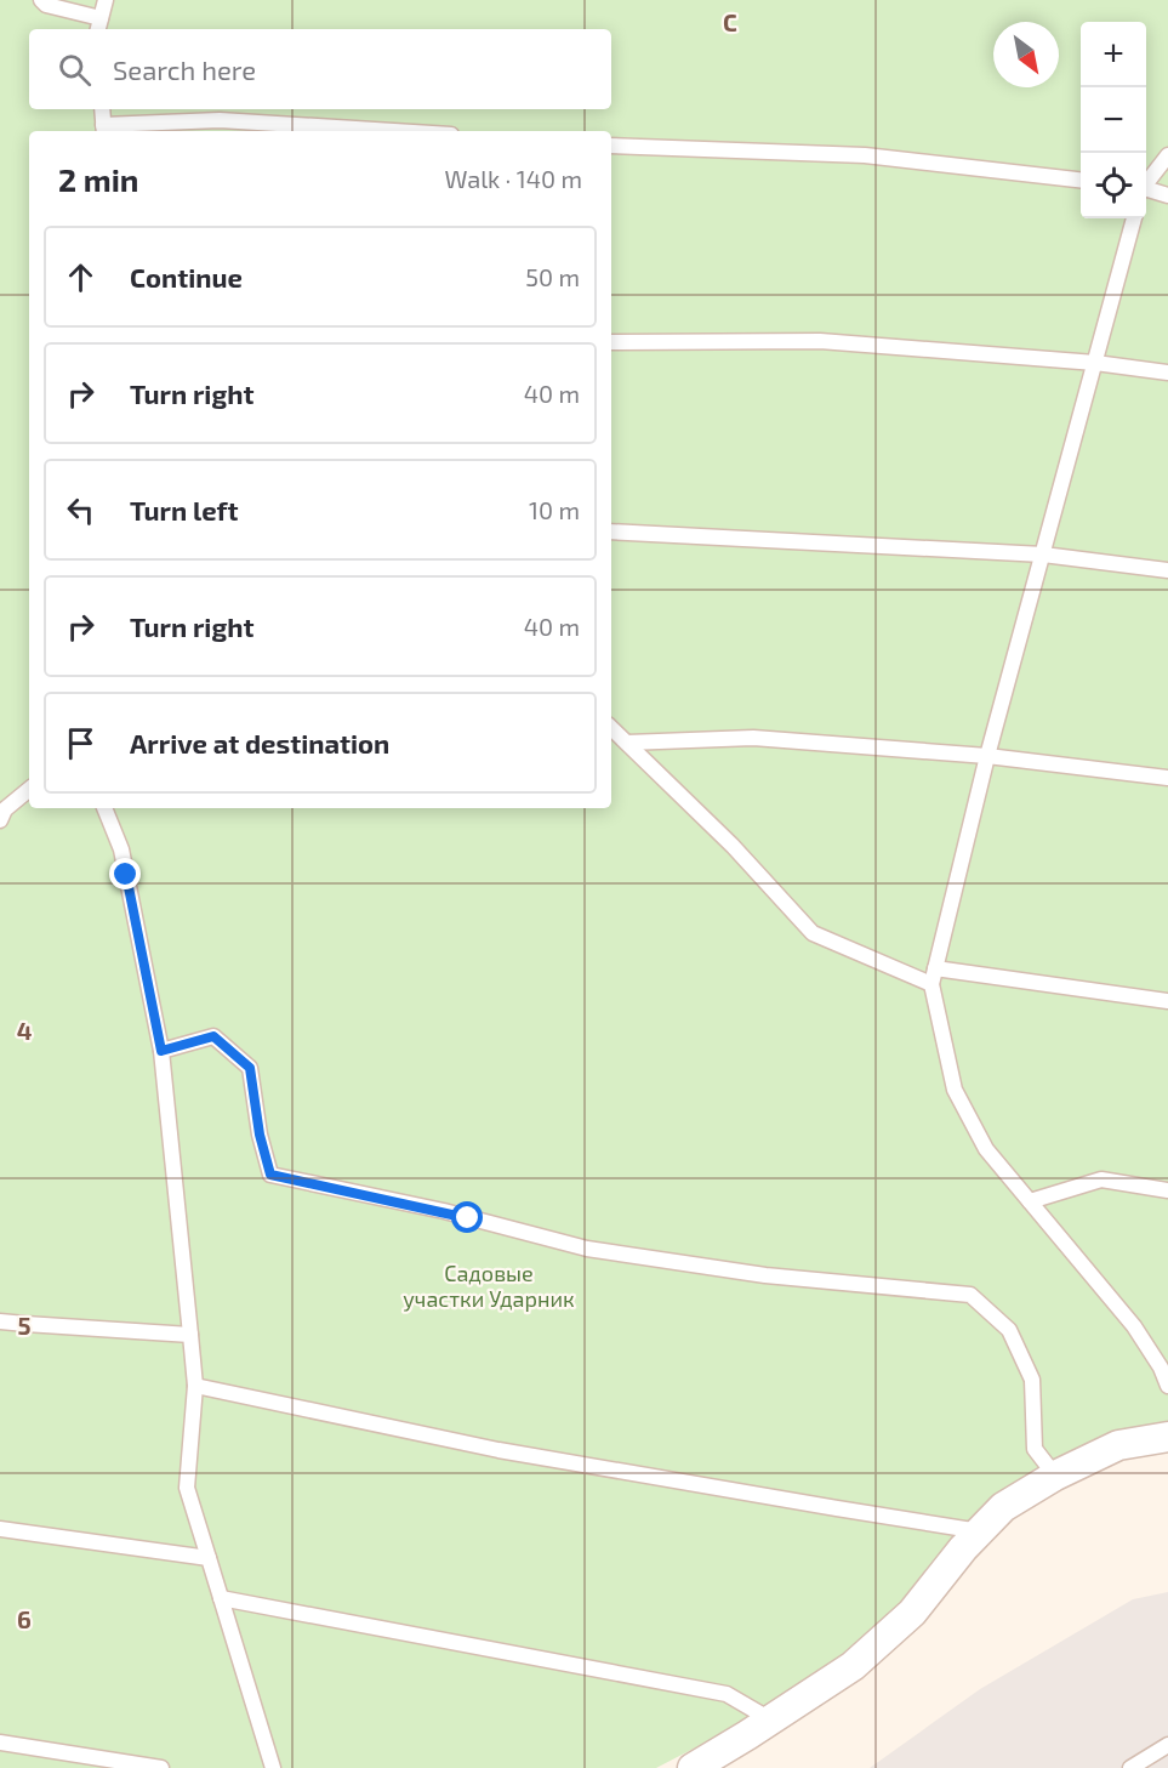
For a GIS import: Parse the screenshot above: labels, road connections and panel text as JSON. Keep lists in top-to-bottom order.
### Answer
{
  "parks": ["Садовые участки Ударник"],
  "north": "bottom right",
  "page": {
    "map_buttons": ["+", "−"],
    "search": "Search here",
    "heading": ["2 min", "Walk · 140 m"],
    "list": [
      ["Continue", "50 m"],
      ["Turn right", "40 m"],
      ["Turn left", "10 m"],
      ["Turn right", "40 m"],
      "Arrive at destination"
    ]
  },
  "grid": {
    "columns": ["C"],
    "rows": ["4", "5", "6"]
  }
}
